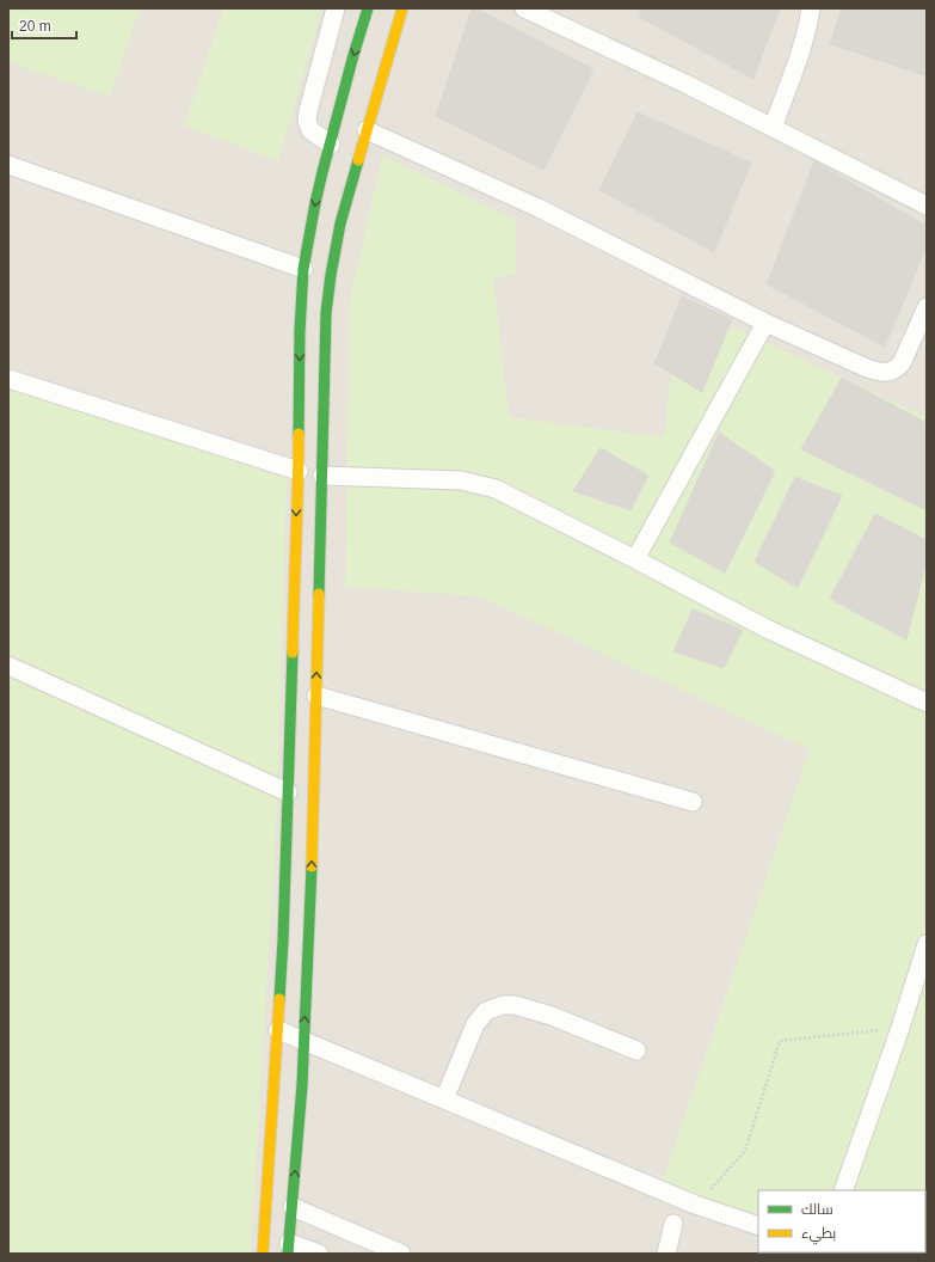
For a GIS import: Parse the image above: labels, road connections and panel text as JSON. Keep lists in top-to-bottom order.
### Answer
{
  "legend": ["سالك", "بطيء"],
  "scale_bar": "20 m"
}
